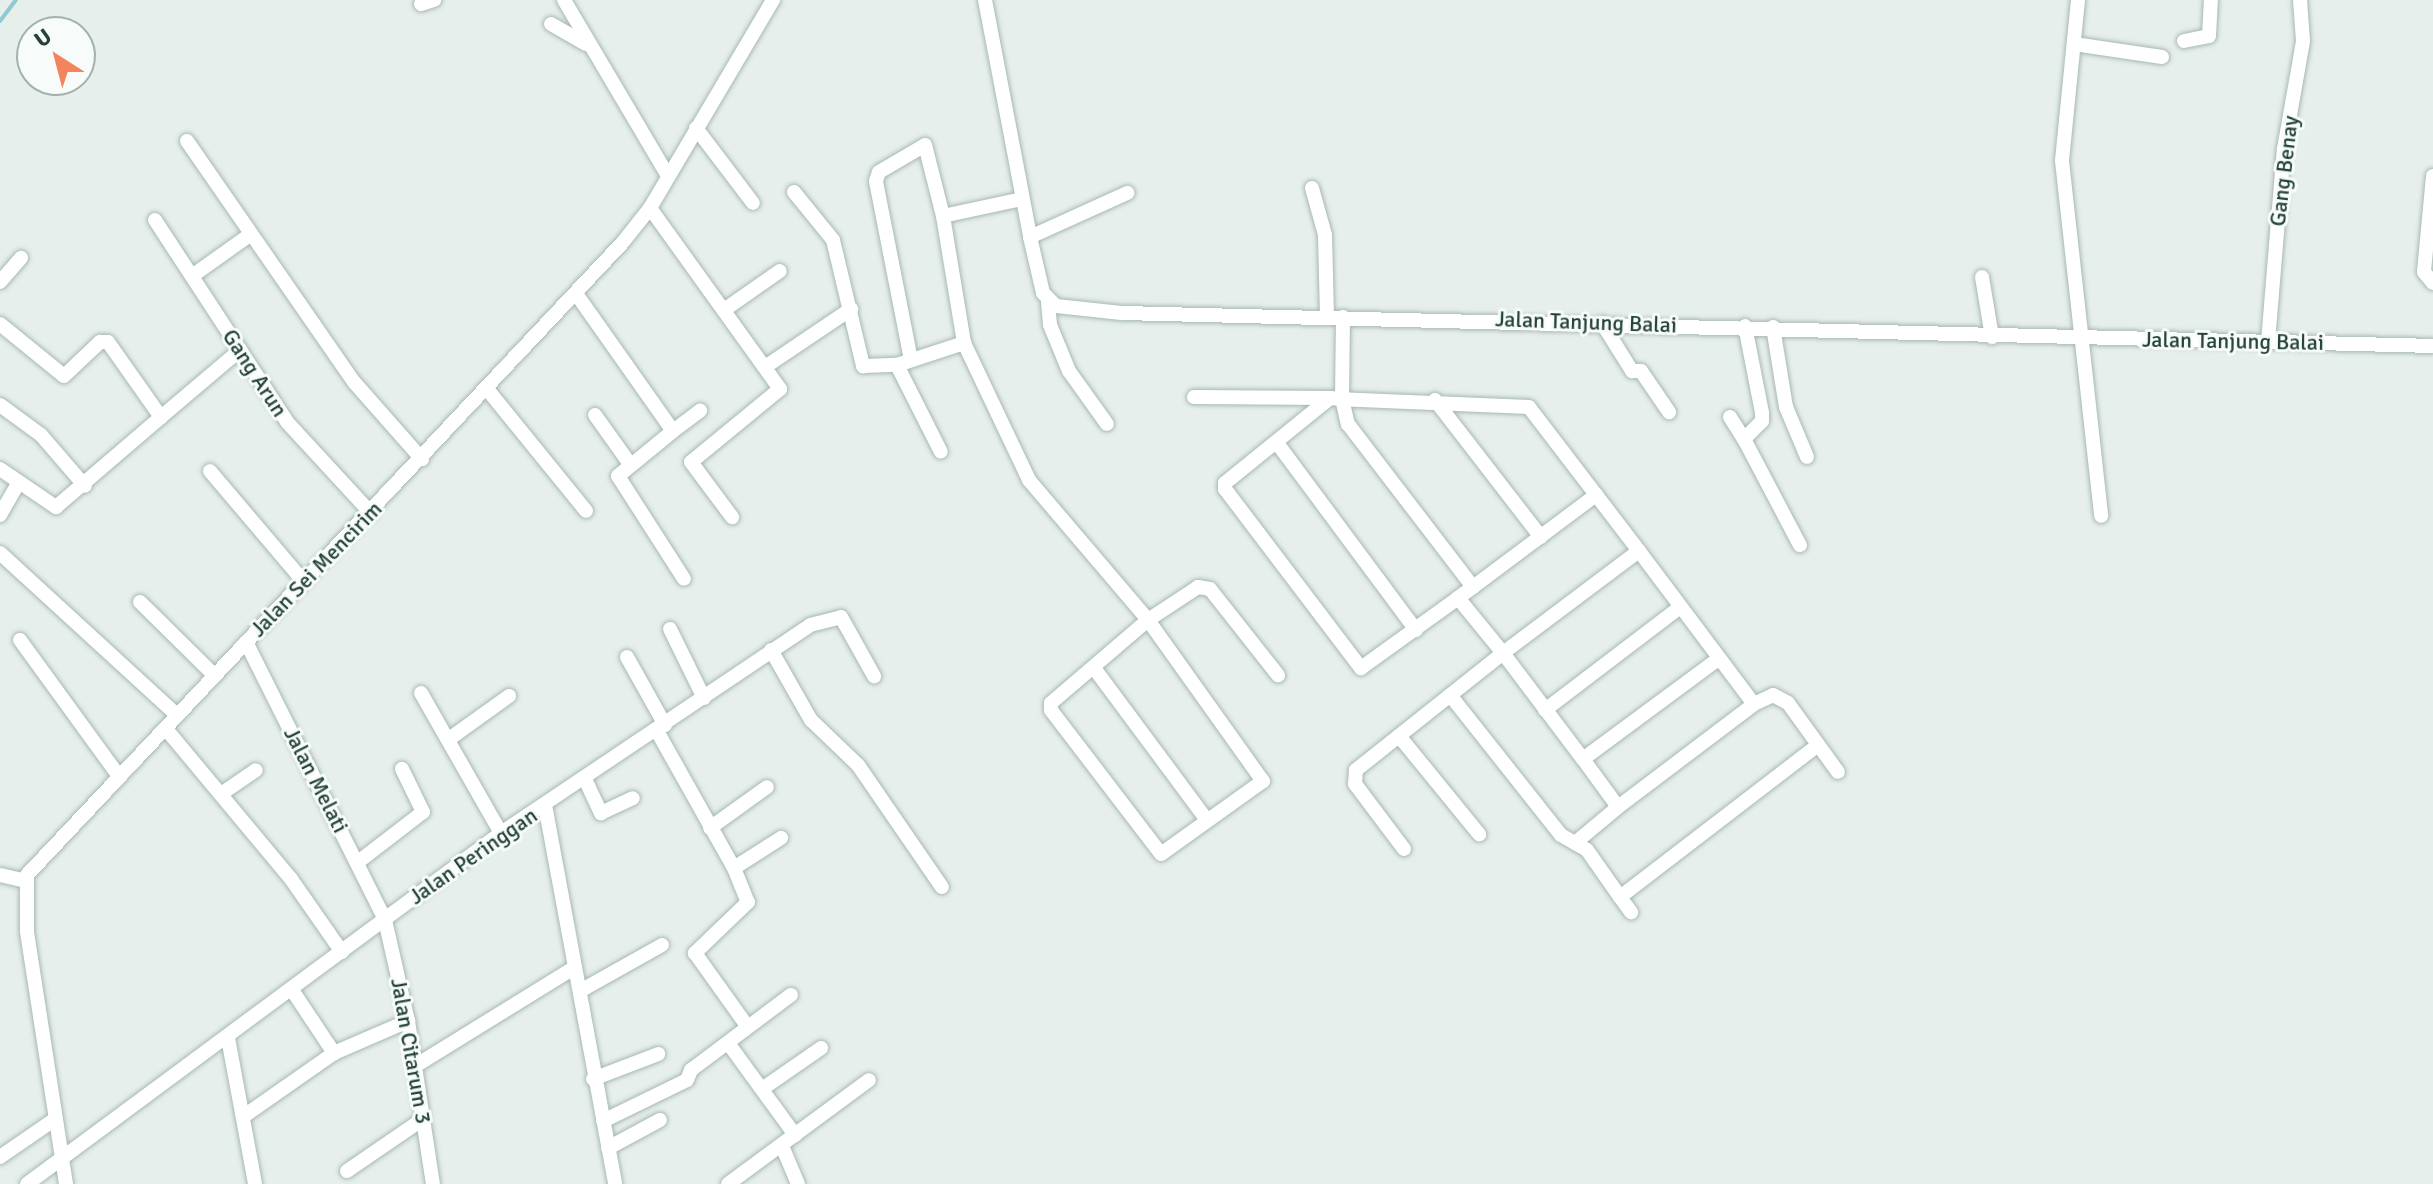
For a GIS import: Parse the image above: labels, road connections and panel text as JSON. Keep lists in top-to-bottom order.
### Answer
{
  "streets": {
    "street": [
      "Gang Benay",
      "Jalan Tanjung Balai",
      "Gang Arun",
      "Jalan Sei Mencirim",
      "Jalan Melati",
      "Jalan Peringgan",
      "Jalan Citarum 3"
    ]
  },
  "crossings": [
    ["Gang Benay", "Jalan Tanjung Balai"],
    ["Gang Arun", "Jalan Sei Mencirim"],
    ["Jalan Sei Mencirim", "Jalan Melati"],
    ["Jalan Melati", "Jalan Peringgan"],
    ["Jalan Melati", "Jalan Citarum 3"],
    ["Jalan Peringgan", "Jalan Citarum 3"]
  ],
  "north": "top left"
}
